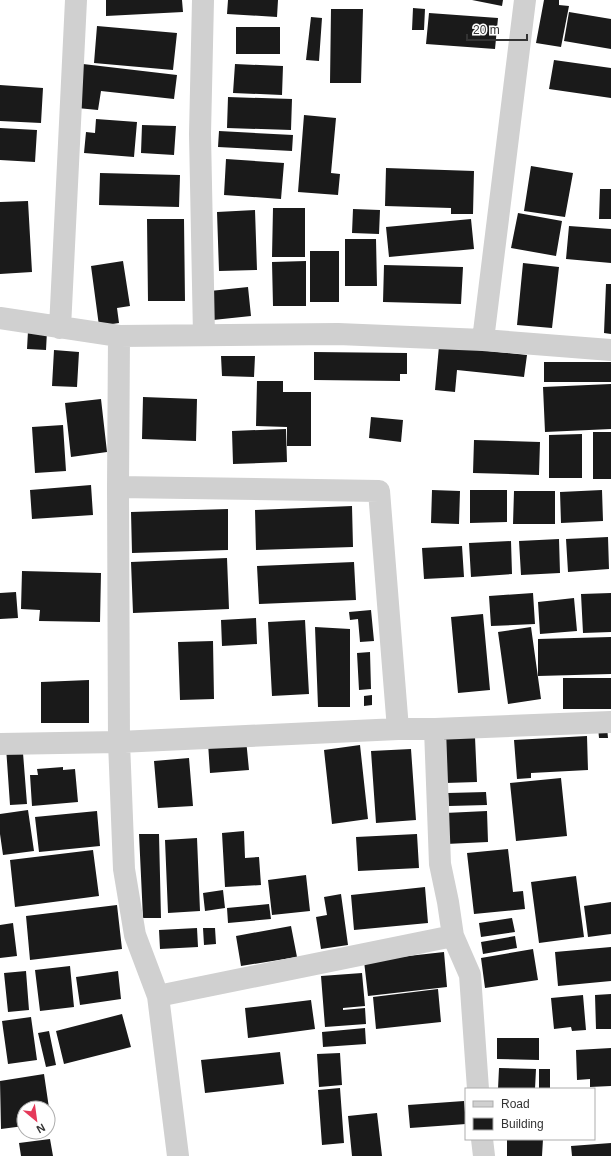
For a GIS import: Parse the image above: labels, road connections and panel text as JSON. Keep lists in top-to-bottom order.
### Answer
{
  "legend": ["Road", "Building"],
  "scale_bar": "20 m",
  "north": "bottom right"
}
